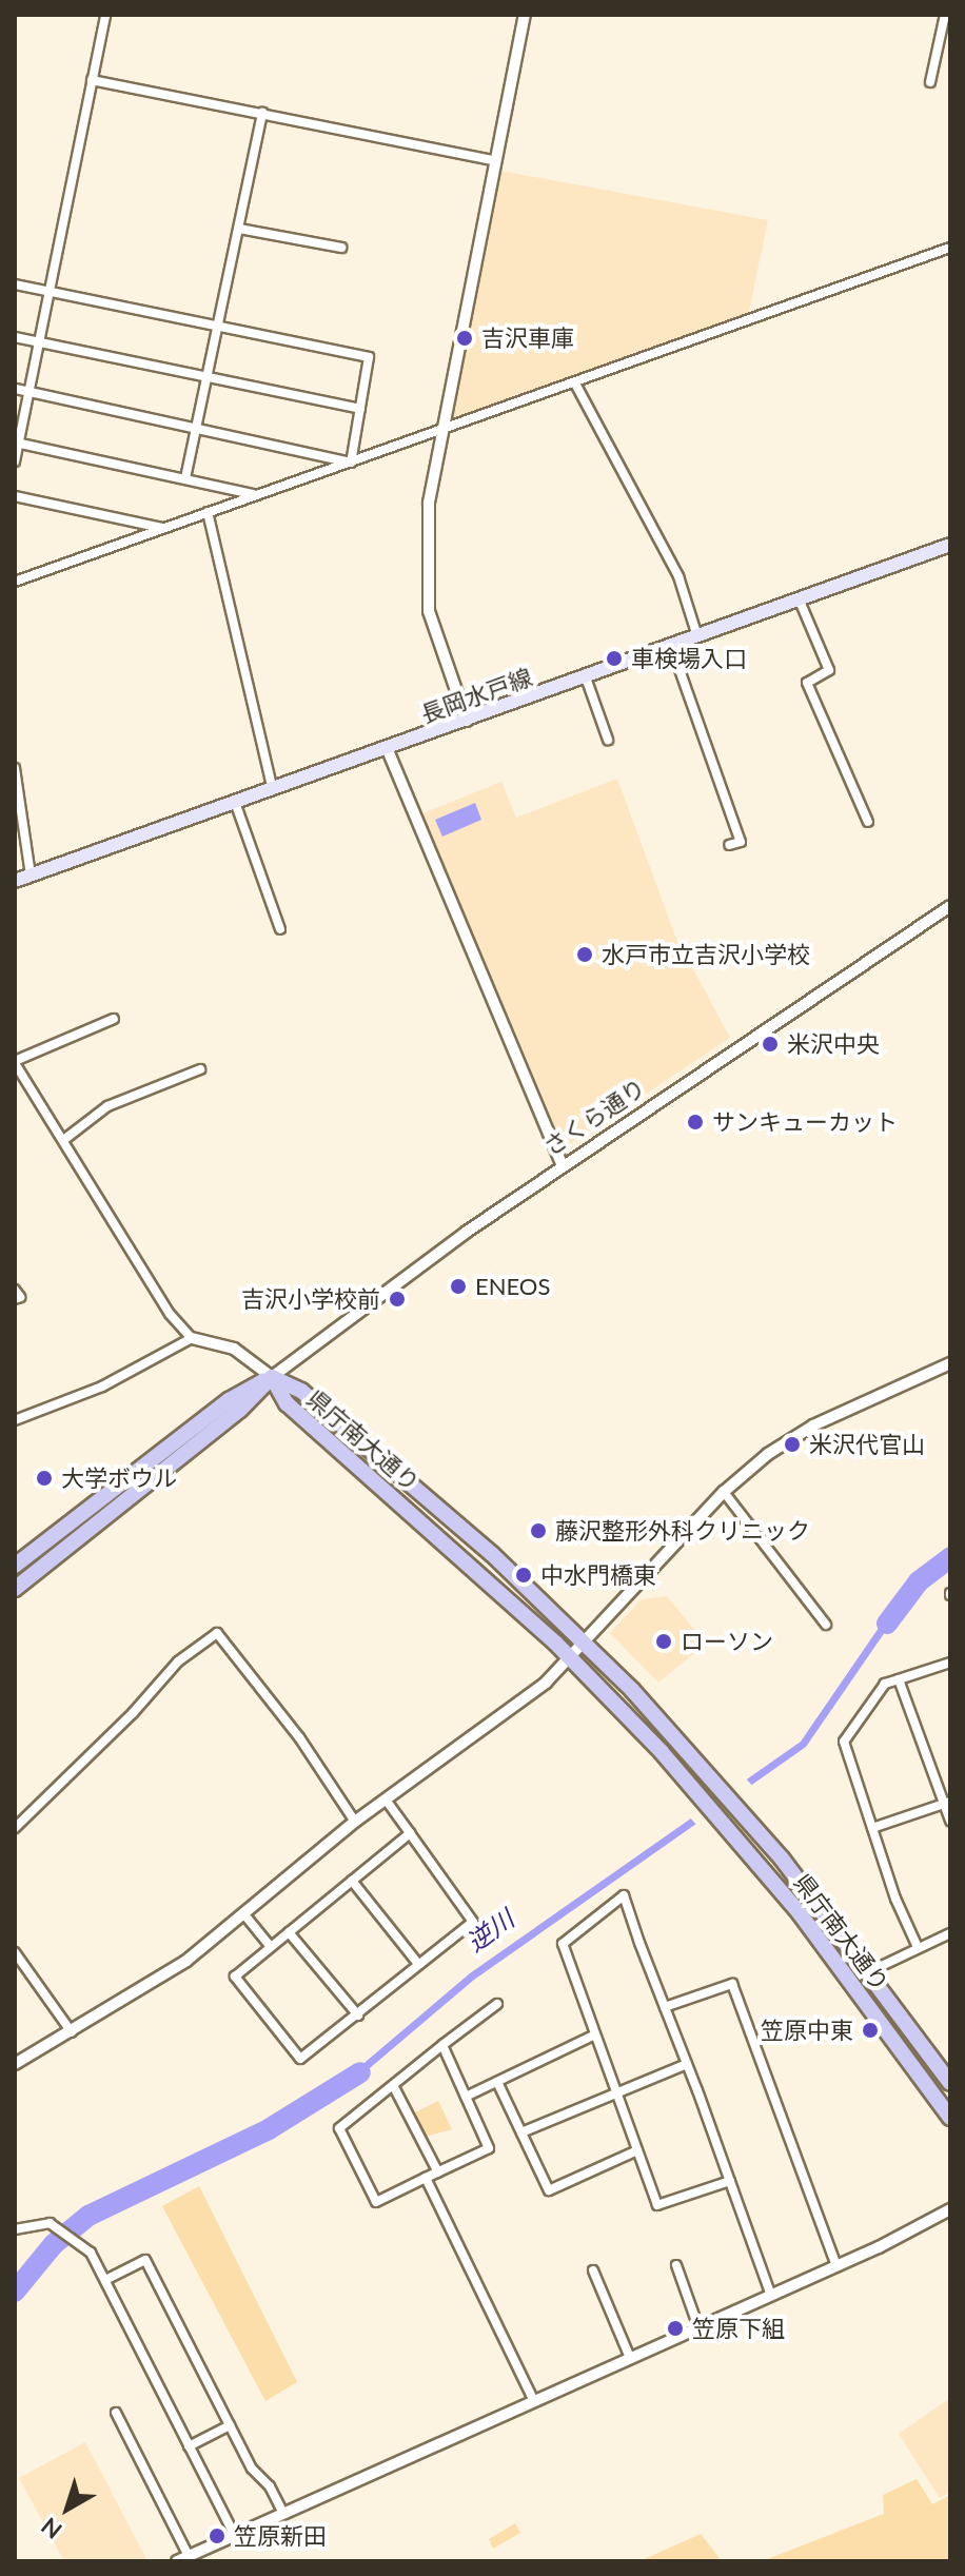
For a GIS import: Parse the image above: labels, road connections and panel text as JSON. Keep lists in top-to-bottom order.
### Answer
{
  "streets": {
    "main road": ["長岡水戸線", "さくら通り", "県庁南大通り"]
  },
  "crossings": [
    ["さくら通り", "県庁南大通り"]
  ],
  "water": ["逆川"],
  "places": [
    "吉沢車庫",
    "車検場入口",
    "水戸市立吉沢小学校",
    "米沢中央",
    "サンキューカット",
    "ENEOS",
    "吉沢小学校前",
    "米沢代官山",
    "大学ボウル",
    "藤沢整形外科クリニック",
    "中水門橋東",
    "ローソン",
    "笠原中東",
    "笠原下組",
    "笠原新田"
  ],
  "north": "bottom left"
}
